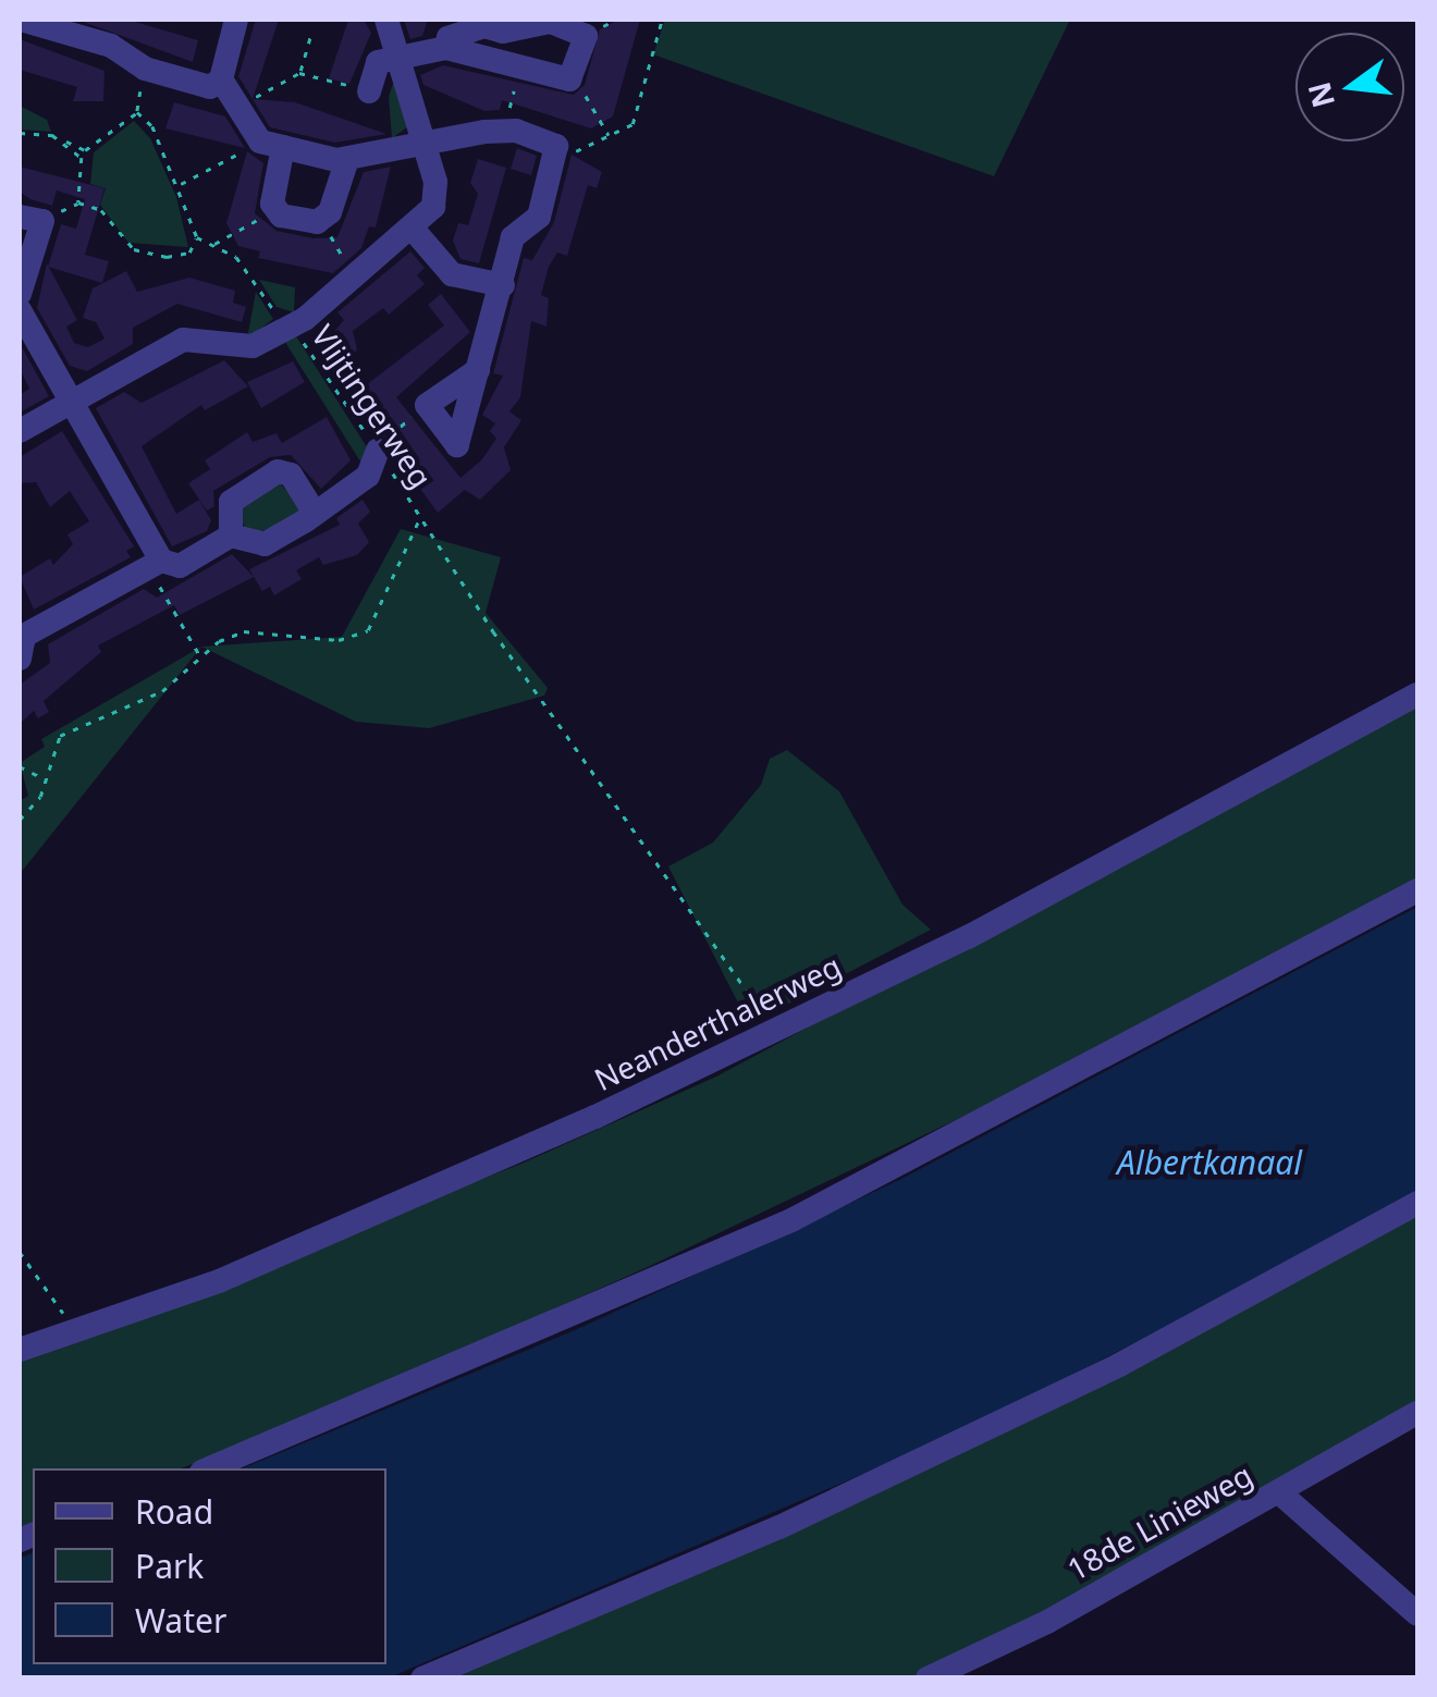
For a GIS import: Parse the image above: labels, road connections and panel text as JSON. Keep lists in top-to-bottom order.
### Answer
{
  "streets": {
    "street": ["Neanderthalerweg", "18de Linieweg"],
    "path": ["Vlijtingerweg"]
  },
  "crossings": [
    ["Vlijtingerweg", "Neanderthalerweg"]
  ],
  "water": ["Albertkanaal"],
  "legend": ["Road", "Park", "Water"],
  "north": "left"
}
